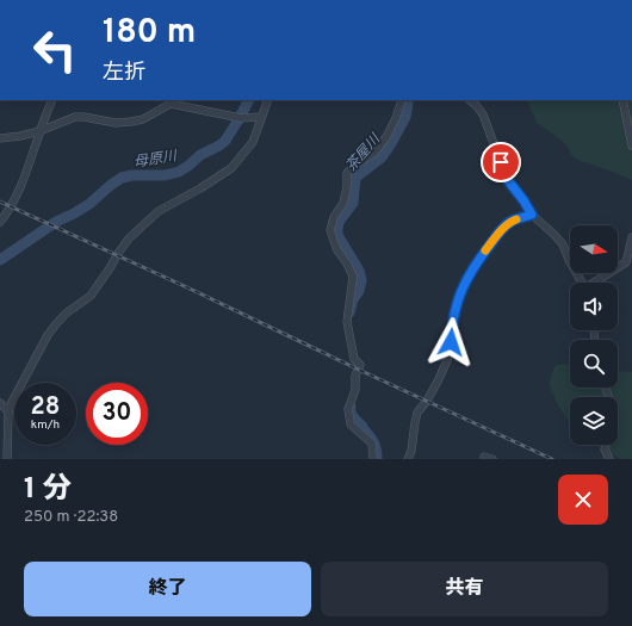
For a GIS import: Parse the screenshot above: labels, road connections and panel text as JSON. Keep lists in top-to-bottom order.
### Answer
{
  "water": ["茶屋川", "母原川"],
  "north": "right",
  "page": {
    "turn": ["180 m", "左折"],
    "speed": "28 km/h",
    "limit": "30",
    "heading": ["1 分", "250 m · 22:38"],
    "buttons": ["終了", "共有"]
  }
}
